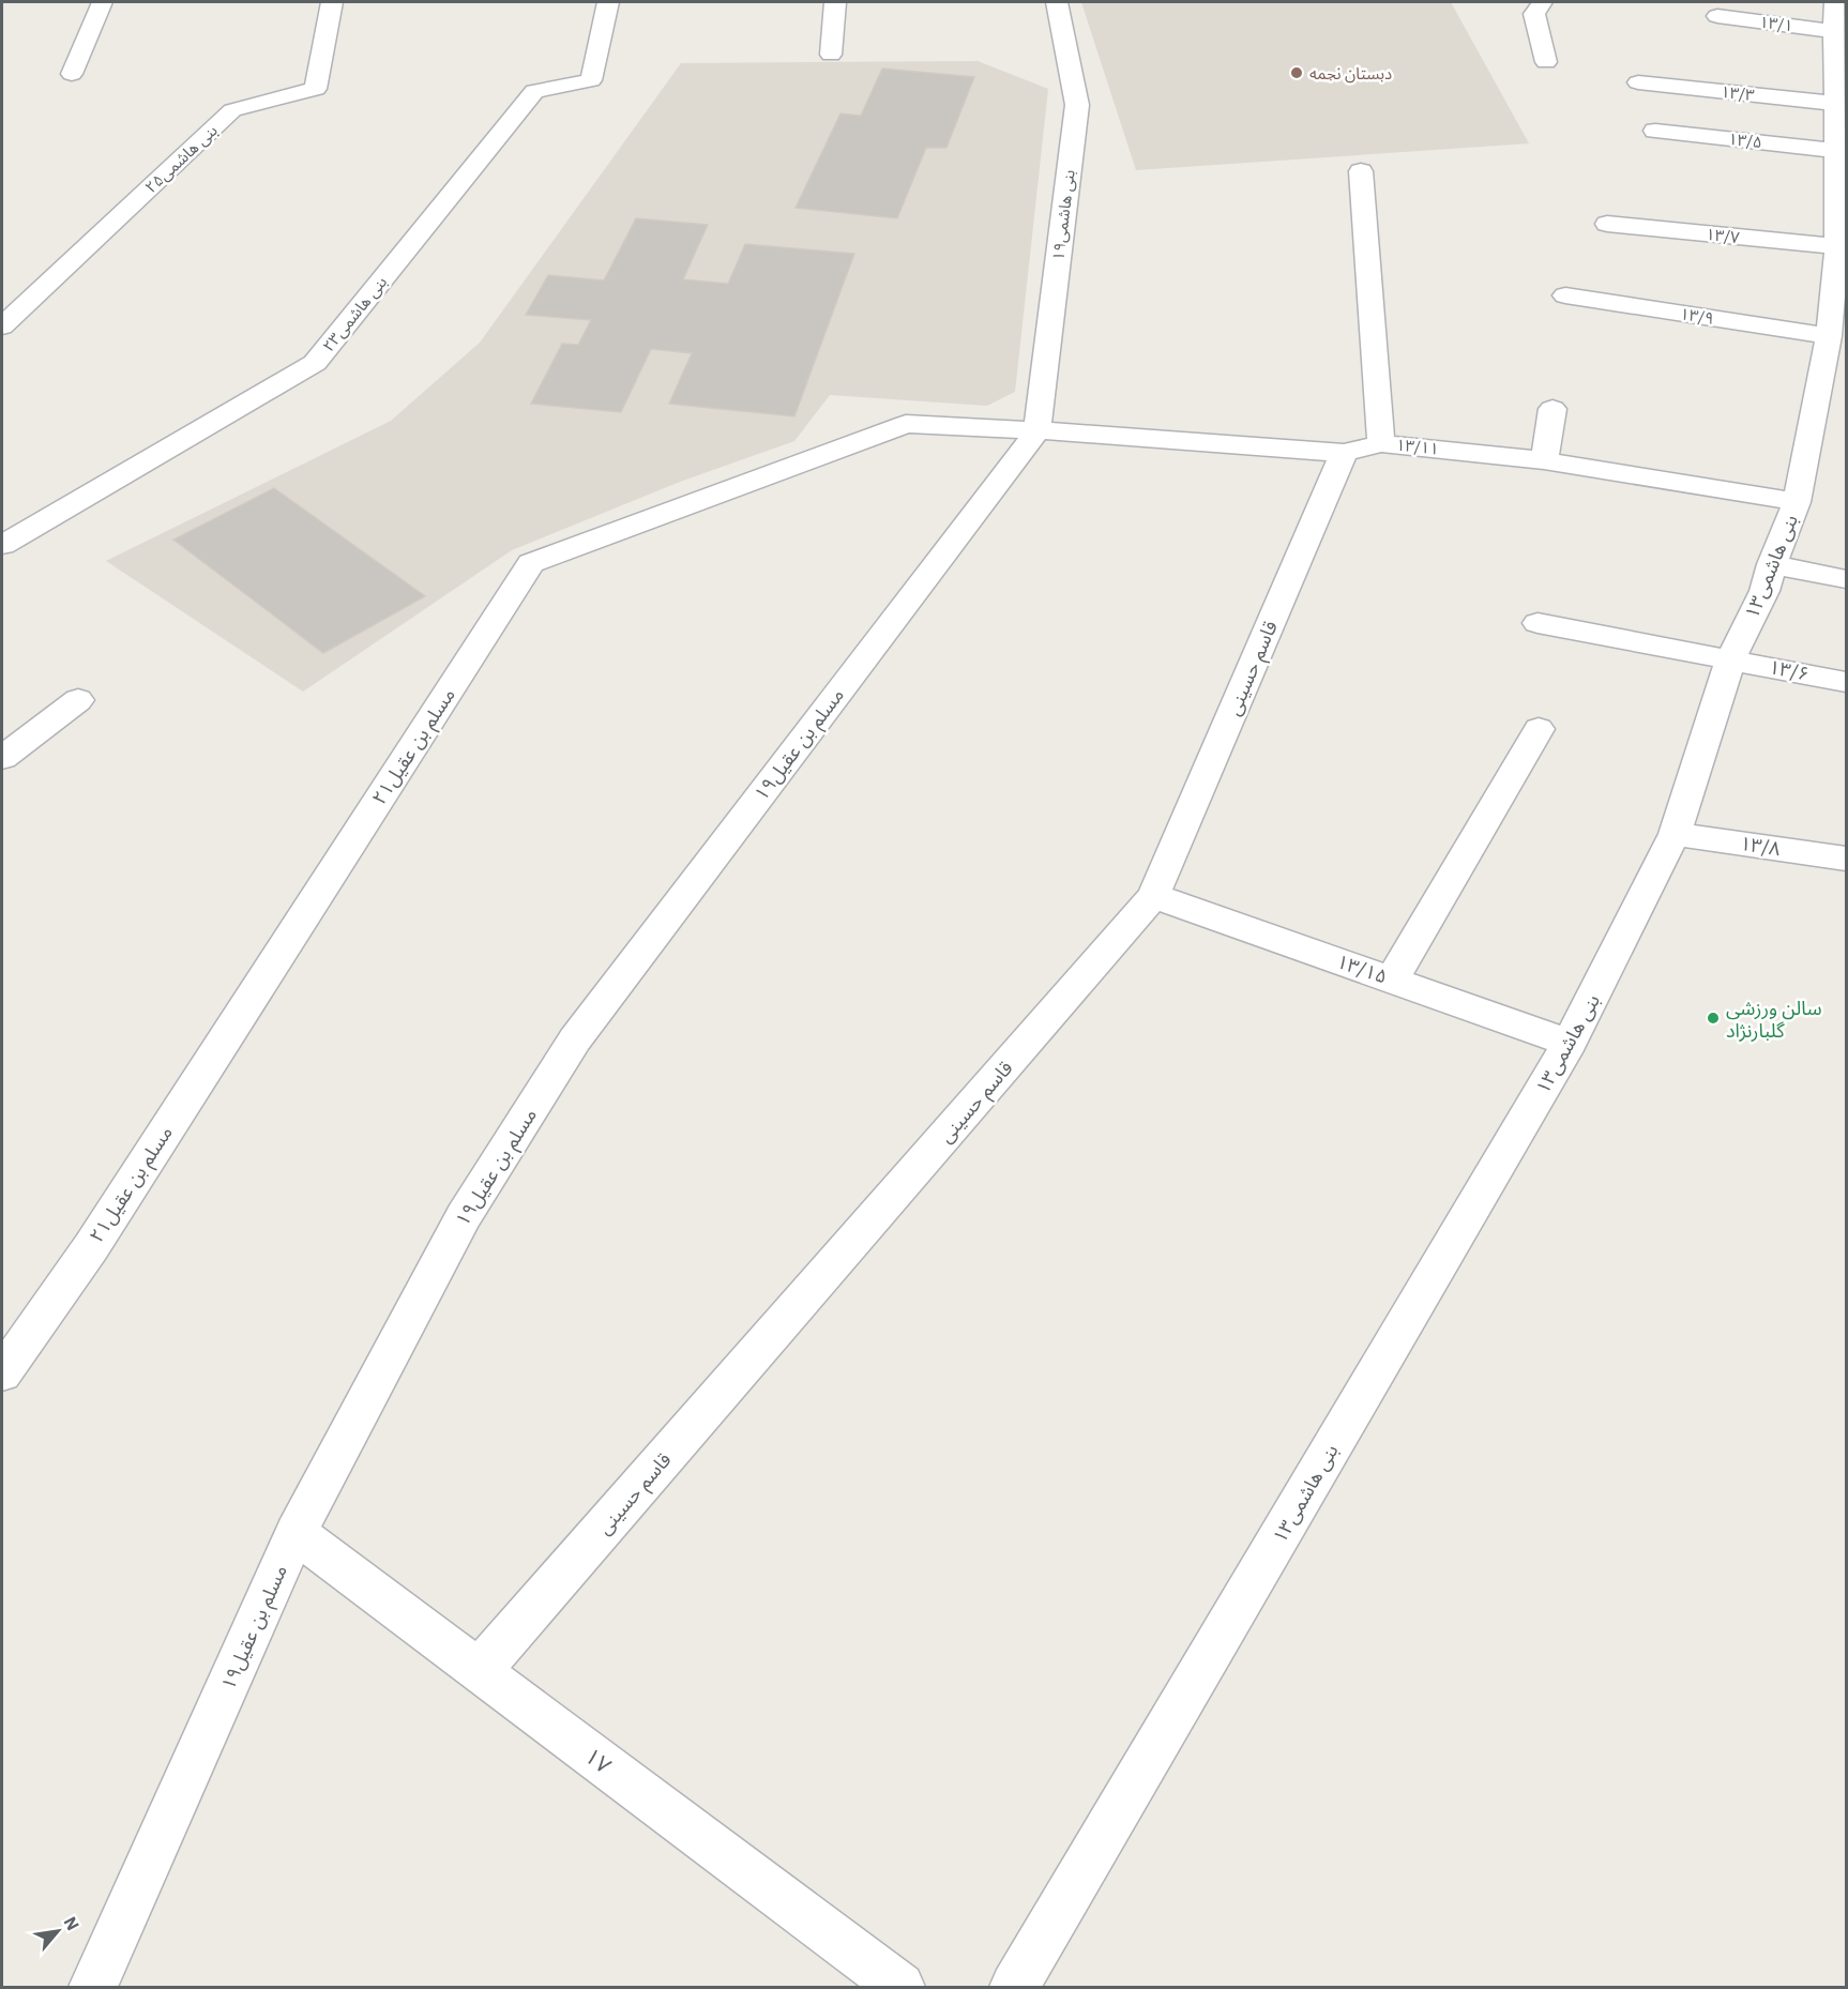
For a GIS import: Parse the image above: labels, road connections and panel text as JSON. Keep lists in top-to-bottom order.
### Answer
{
  "streets": {
    "street": [
      "۱۳/۱",
      "۱۳/۳",
      "۱۳/۵",
      "بنی هاشمی۲۵",
      "بنی هاشمی۱۹",
      "۱۳/۷",
      "بنی هاشمی۲۳",
      "۱۳/۹",
      "۱۳/۱۱",
      "بنی هاشمی۱۳",
      "قاسم حسینی",
      "۱۳/۶",
      "مسلم بن عقیل۱۹",
      "مسلم بن عقیل۲۱",
      "۱۳/۸",
      "۱۳/۱۵",
      "۱۷"
    ]
  },
  "crossings": [
    ["۱۳/۱", "بنی هاشمی۱۳"],
    ["۱۳/۳", "بنی هاشمی۱۳"],
    ["۱۳/۵", "بنی هاشمی۱۳"],
    ["بنی هاشمی۱۹", "۱۳/۱۱"],
    ["بنی هاشمی۱۹", "مسلم بن عقیل۱۹"],
    ["بنی هاشمی۱۹", "مسلم بن عقیل۲۱"],
    ["۱۳/۷", "بنی هاشمی۱۳"],
    ["۱۳/۹", "بنی هاشمی۱۳"],
    ["۱۳/۱۱", "بنی هاشمی۱۳"],
    ["۱۳/۱۱", "قاسم حسینی"],
    ["۱۳/۱۱", "مسلم بن عقیل۱۹"],
    ["۱۳/۱۱", "مسلم بن عقیل۲۱"],
    ["بنی هاشمی۱۳", "۱۳/۶"],
    ["بنی هاشمی۱۳", "۱۳/۸"],
    ["بنی هاشمی۱۳", "۱۳/۱۵"],
    ["قاسم حسینی", "۱۳/۱۵"],
    ["قاسم حسینی", "۱۷"],
    ["مسلم بن عقیل۱۹", "مسلم بن عقیل۲۱"],
    ["مسلم بن عقیل۱۹", "۱۷"]
  ],
  "places": ["دبستان نجمه", "سالن ورزشی گلبارنژاد"],
  "north": "top right"
}
